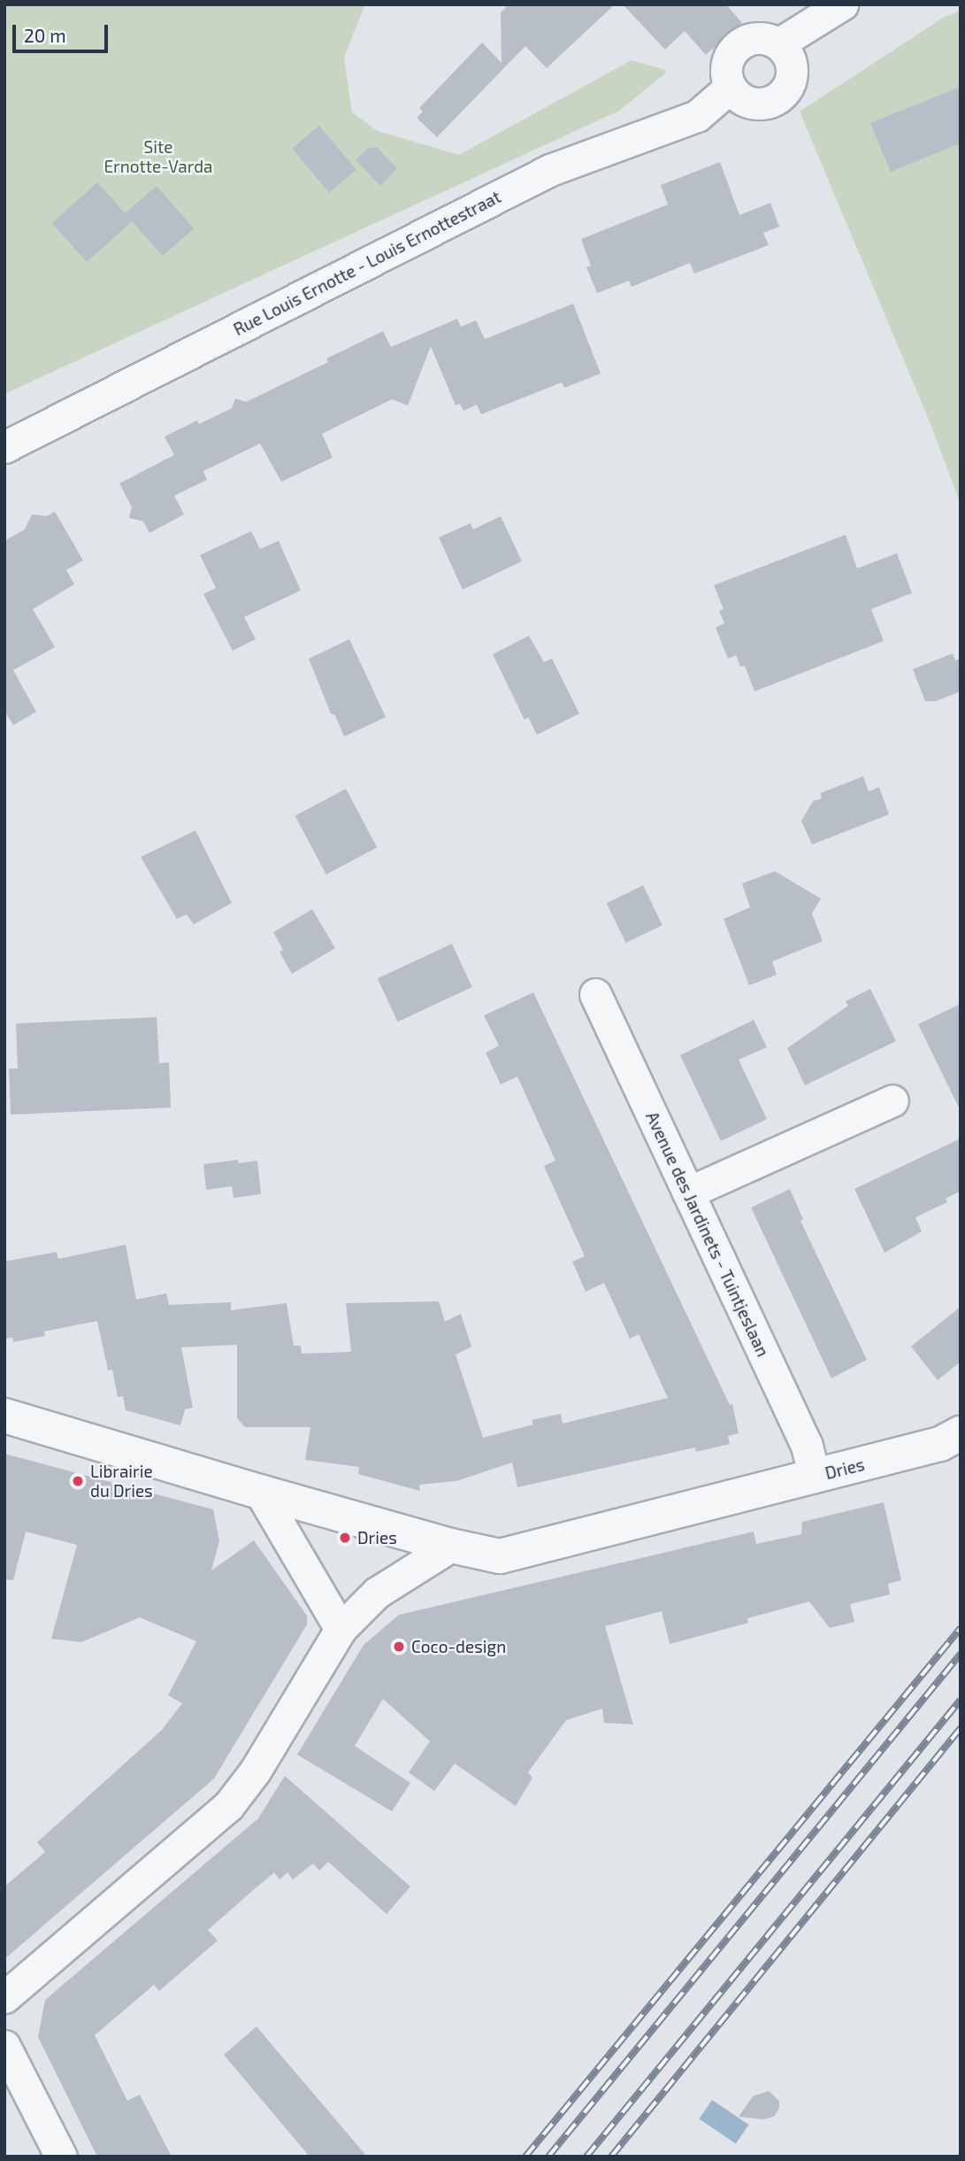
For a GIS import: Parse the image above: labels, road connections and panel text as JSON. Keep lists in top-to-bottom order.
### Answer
{
  "streets": {
    "street": ["Rue Louis Ernotte - Louis Ernottestraat", "Avenue des Jardinets - Tuintjeslaan", "Dries"]
  },
  "crossings": [
    ["Avenue des Jardinets - Tuintjeslaan", "Dries"]
  ],
  "parks": ["Site Ernotte-Varda"],
  "places": ["Librairie du Dries", "Dries", "Coco-design"],
  "scale_bar": "20 m"
}
